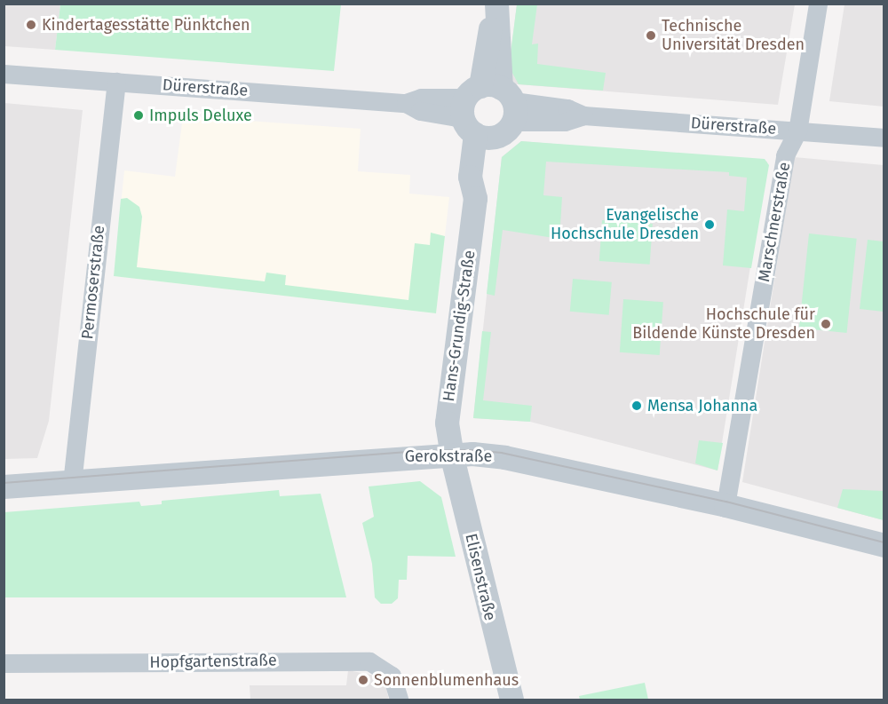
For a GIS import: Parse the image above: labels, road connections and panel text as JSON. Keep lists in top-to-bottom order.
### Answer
{
  "streets": {
    "street": [
      "Dürerstraße",
      "Marschnerstraße",
      "Permoserstraße",
      "Hans-Grundig-Straße",
      "Gerokstraße",
      "Elisenstraße",
      "Hopfgartenstraße"
    ]
  },
  "crossings": [
    ["Dürerstraße", "Marschnerstraße"],
    ["Dürerstraße", "Permoserstraße"],
    ["Dürerstraße", "Hans-Grundig-Straße"],
    ["Marschnerstraße", "Gerokstraße"],
    ["Permoserstraße", "Gerokstraße"],
    ["Hans-Grundig-Straße", "Gerokstraße"],
    ["Hans-Grundig-Straße", "Elisenstraße"],
    ["Gerokstraße", "Elisenstraße"]
  ],
  "places": [
    "Kindertagesstätte Pünktchen",
    "Technische Universität Dresden",
    "Impuls Deluxe",
    "Evangelische Hochschule Dresden",
    "Hochschule für Bildende Künste Dresden",
    "Mensa Johanna",
    "Sonnenblumenhaus"
  ]
}
